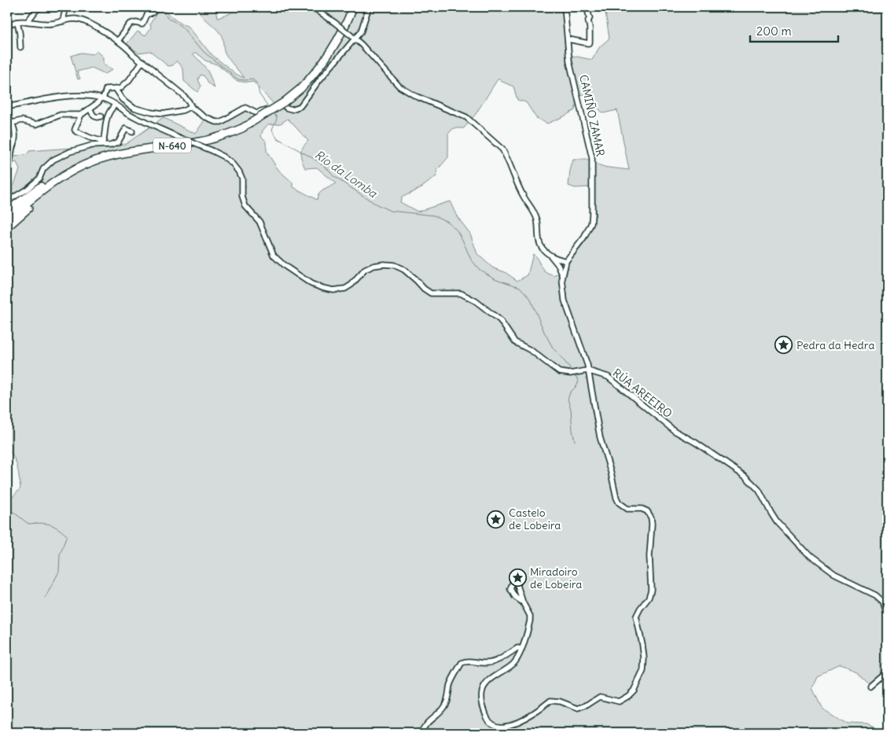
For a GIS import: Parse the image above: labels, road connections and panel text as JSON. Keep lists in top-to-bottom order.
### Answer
{
  "streets": {
    "highway": ["N-640"],
    "street": ["CAMIÑO ZAMAR", "RÚA AREEIRO"]
  },
  "crossings": [
    ["CAMIÑO ZAMAR", "RÚA AREEIRO"]
  ],
  "water": ["Río da Lomba"],
  "places": {
    "place": ["Pedra da Hedra", "Castelo de Lobeira", "Miradoiro de Lobeira"]
  },
  "scale_bar": "200 m"
}
